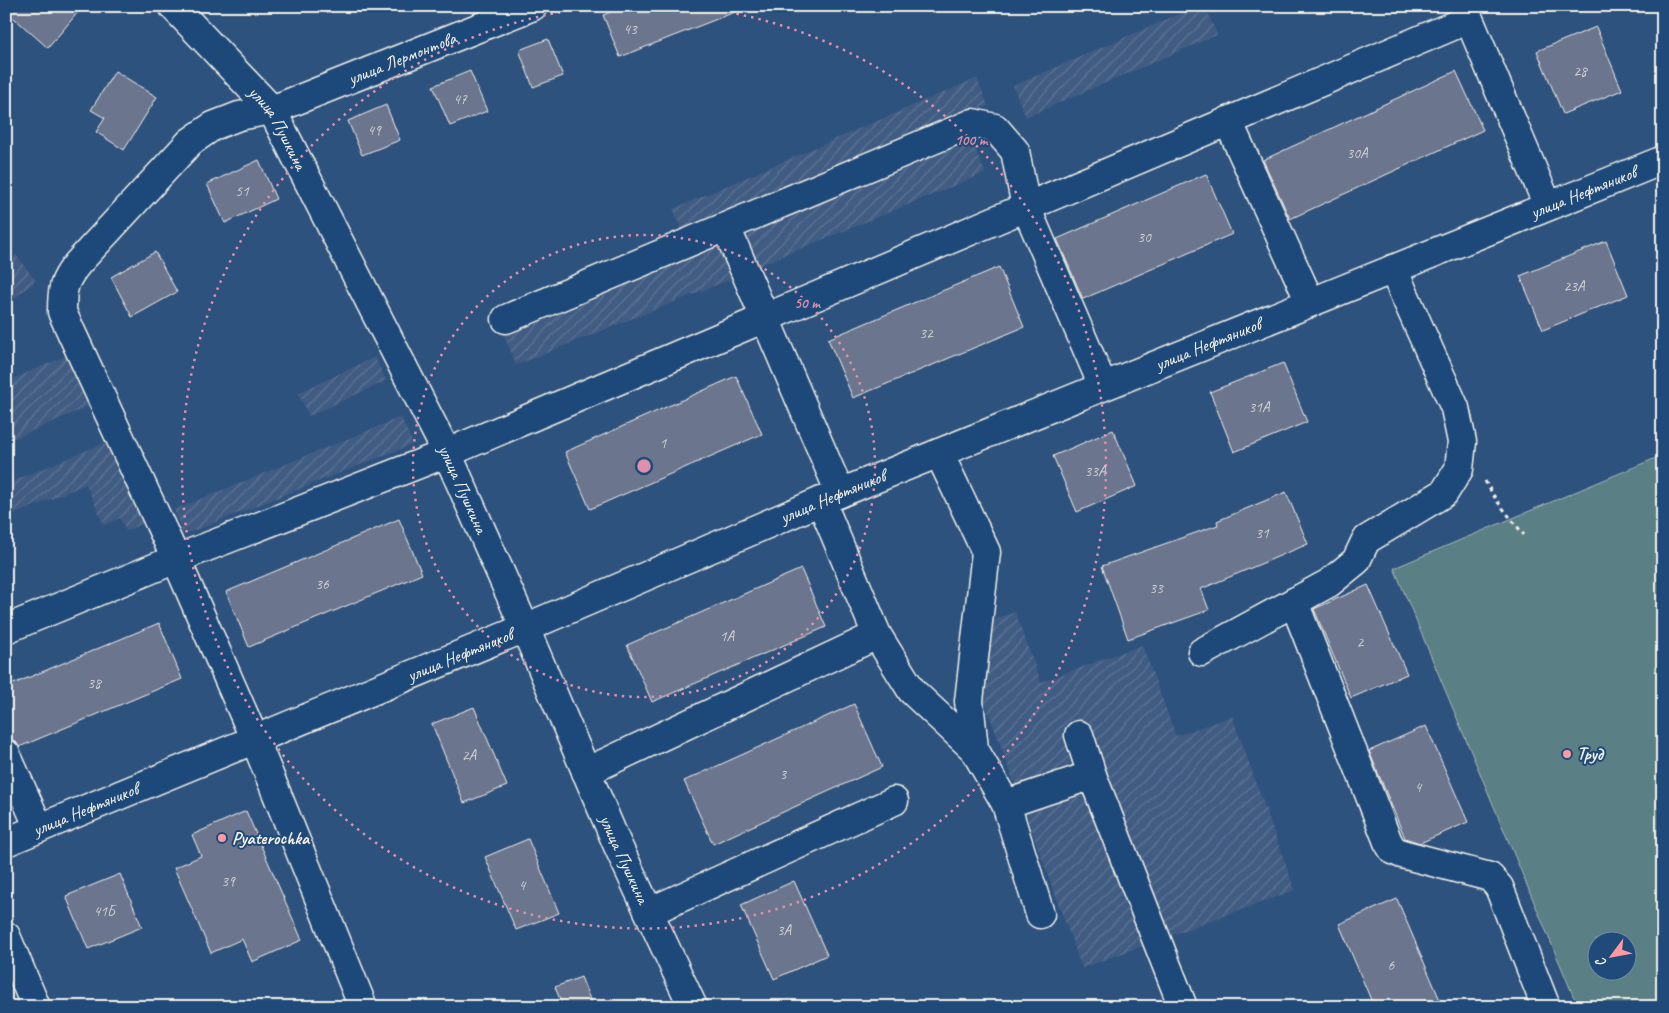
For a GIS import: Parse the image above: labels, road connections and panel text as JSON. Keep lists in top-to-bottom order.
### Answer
{
  "streets": {
    "street": ["улица Лермонтова", "улица Пушкина", "улица Нефтяников"]
  },
  "crossings": [
    ["улица Лермонтова", "улица Пушкина"],
    ["улица Лермонтова", "улица Нефтяников"],
    ["улица Пушкина", "улица Нефтяников"]
  ],
  "places": ["Труд", "Pyaterochka"],
  "house_numbers": [
    "43",
    "28",
    "47",
    "49",
    "30А",
    "51",
    "30",
    "23А",
    "32",
    "31А",
    "1",
    "33А",
    "31",
    "36",
    "33",
    "1А",
    "2",
    "38",
    "2А",
    "3",
    "4",
    "39",
    "4",
    "41Б",
    "3А",
    "6"
  ],
  "north": "bottom left",
  "rings": ["100 m", "50 m"]
}
